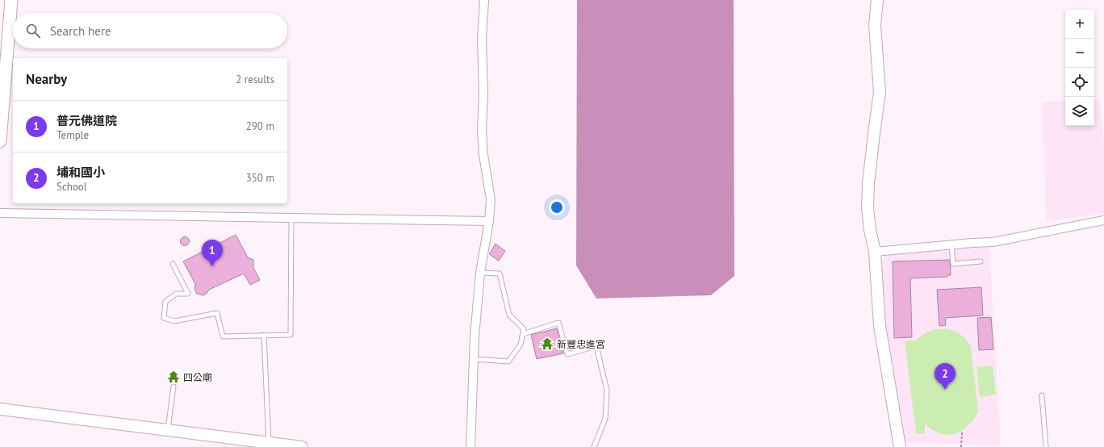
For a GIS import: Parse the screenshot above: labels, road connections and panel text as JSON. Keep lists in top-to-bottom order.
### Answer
{
  "places": {
    "temple": ["新豐忠進宮", "四公廟"]
  },
  "page": {
    "map_buttons": ["+", "−"],
    "search": "Search here",
    "heading": ["Nearby", "2 results"],
    "list": [
      {
        "mark": "1",
        "name": "普元佛道院",
        "note": "Temple",
        "value": "290 m"
      },
      {
        "mark": "2",
        "name": "埔和國小",
        "note": "School",
        "value": "350 m"
      }
    ],
    "pins": ["1", "2"]
  }
}
